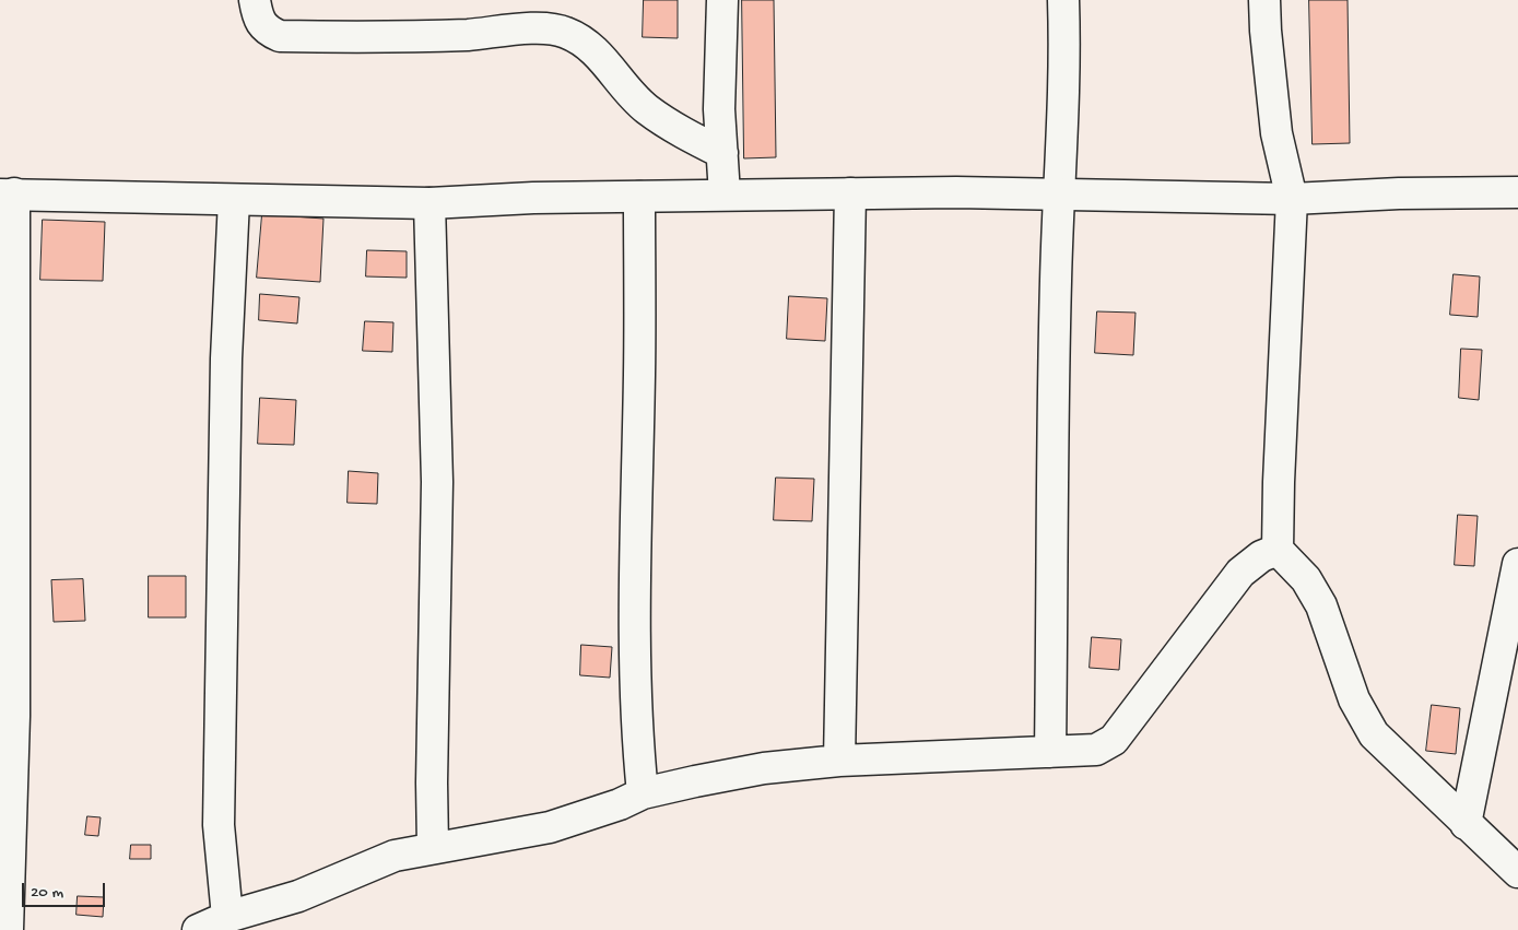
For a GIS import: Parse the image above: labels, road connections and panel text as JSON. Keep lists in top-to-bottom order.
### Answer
{
  "scale_bar": "20 m"
}
